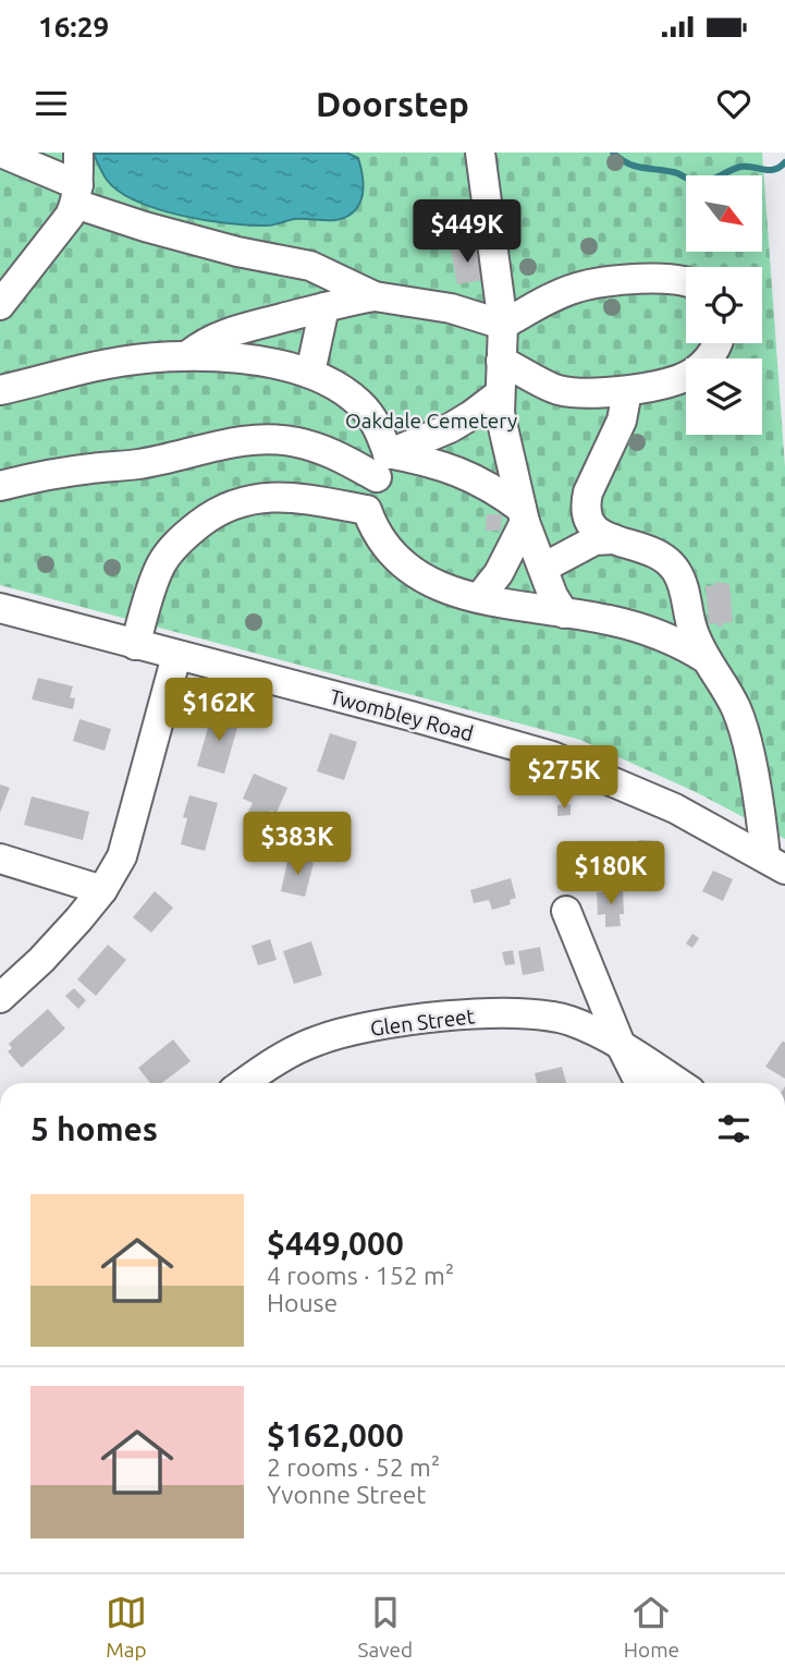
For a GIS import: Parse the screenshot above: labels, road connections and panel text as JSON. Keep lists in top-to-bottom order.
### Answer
{
  "streets": {
    "street": ["Twombley Road", "Glen Street"]
  },
  "parks": ["Oakdale Cemetery"],
  "north": "bottom right",
  "page": {
    "status": "16:29",
    "header": "Doorstep",
    "price": [
      "$449K",
      "$162K",
      "$275K",
      "$383K",
      "$180K"
    ],
    "heading": "5 homes",
    "list": [
      {
        "name": "$449,000",
        "note": "4 rooms · 152 m² · House"
      },
      {
        "name": "$162,000",
        "note": "2 rooms · 52 m² · Yvonne Street"
      }
    ],
    "tabs": ["Map", "Saved", "Home"]
  }
}
